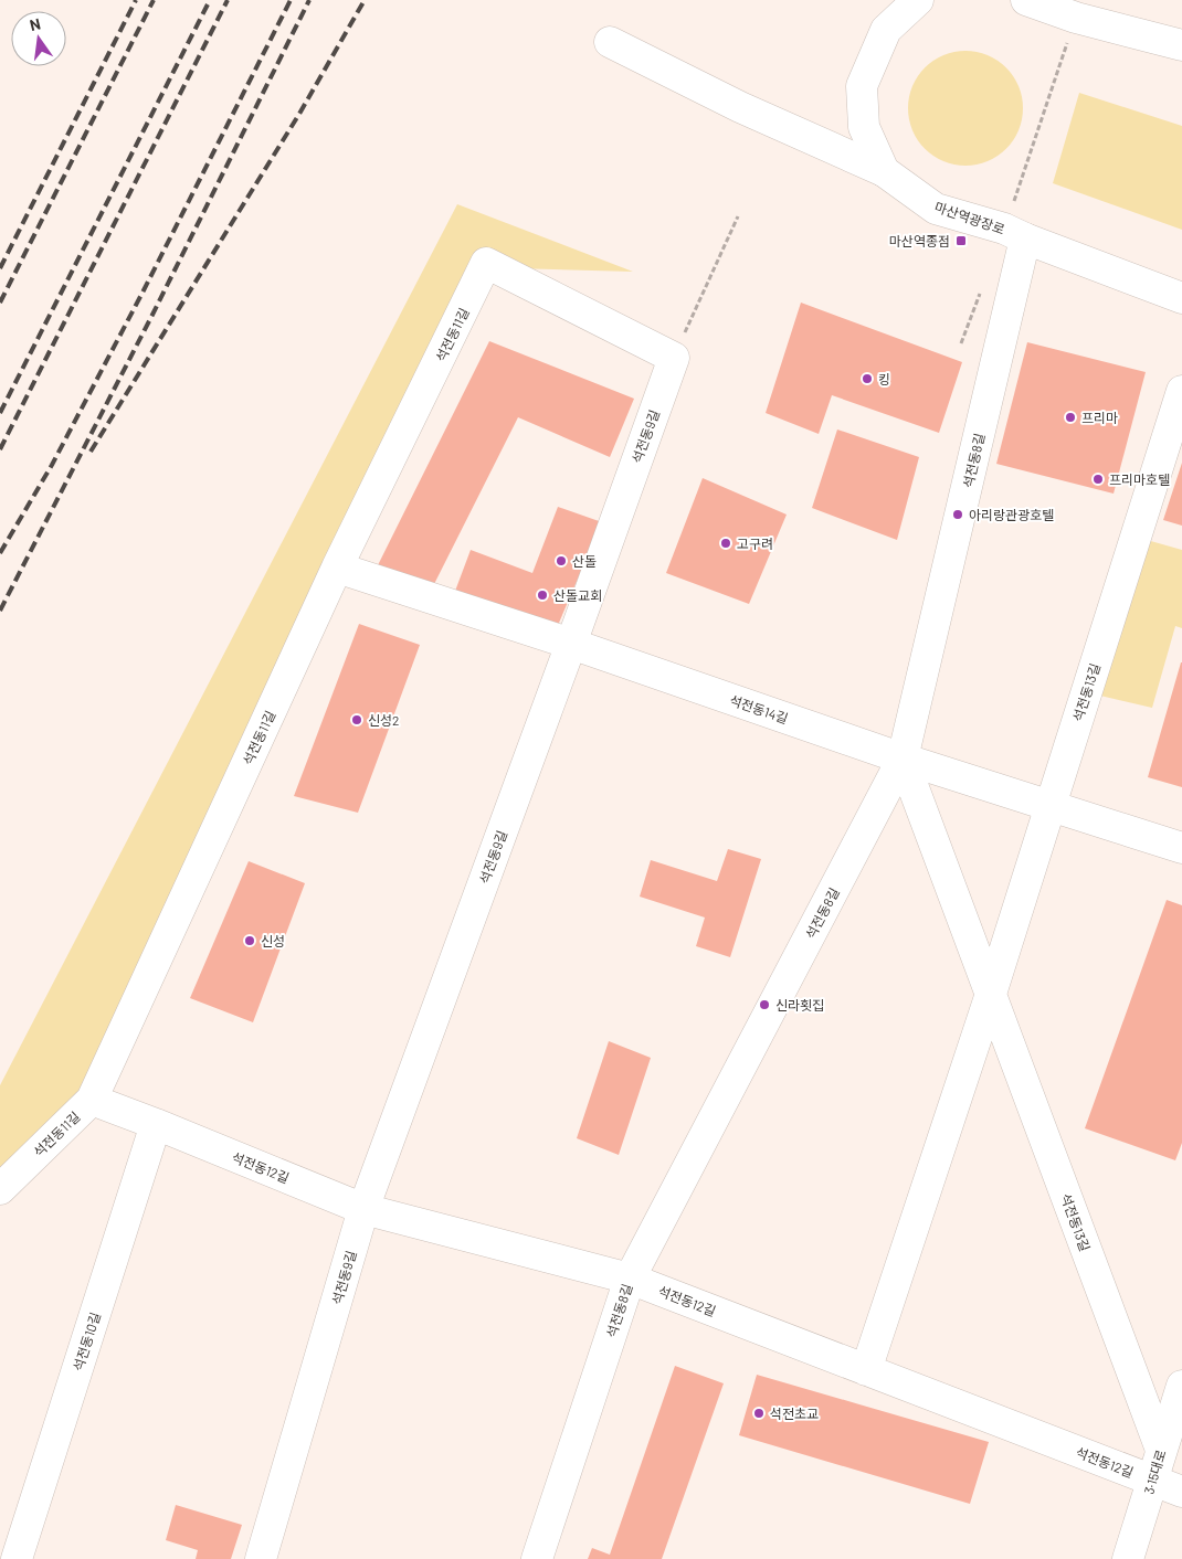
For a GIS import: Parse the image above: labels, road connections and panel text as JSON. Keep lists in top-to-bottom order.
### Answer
{
  "streets": {
    "street": [
      "마산역광장로",
      "석전동11길",
      "석전동9길",
      "석전동8길",
      "석전동13길",
      "석전동14길",
      "석전동12길",
      "석전동10길",
      "3·15대로"
    ]
  },
  "crossings": [
    ["마산역광장로", "석전동8길"],
    ["석전동11길", "석전동9길"],
    ["석전동11길", "석전동14길"],
    ["석전동11길", "석전동12길"],
    ["석전동9길", "석전동14길"],
    ["석전동9길", "석전동12길"],
    ["석전동8길", "석전동13길"],
    ["석전동8길", "석전동14길"],
    ["석전동8길", "석전동12길"],
    ["석전동13길", "석전동14길"],
    ["석전동13길", "석전동12길"],
    ["석전동13길", "3·15대로"],
    ["석전동12길", "석전동10길"],
    ["석전동12길", "3·15대로"]
  ],
  "places": {
    "transit": ["마산역종점"],
    "other": [
      "킹",
      "프리마",
      "프리마호텔",
      "아리랑관광호텔",
      "고구려",
      "산돌",
      "산돌교회",
      "신성2",
      "신성",
      "신라횟집",
      "석전초교"
    ]
  },
  "north": "top"
}
